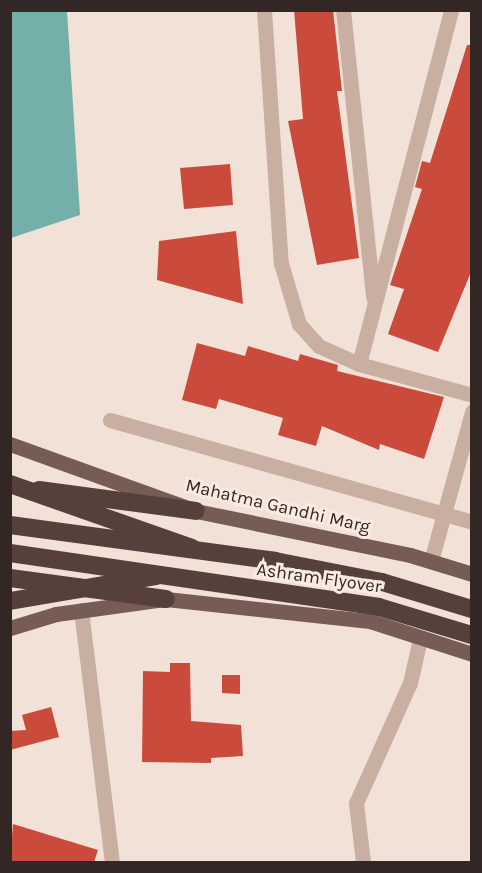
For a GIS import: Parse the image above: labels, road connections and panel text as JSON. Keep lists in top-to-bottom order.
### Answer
{
  "streets": {
    "highway": ["Ashram Flyover"],
    "main road": ["Mahatma Gandhi Marg"]
  }
}
